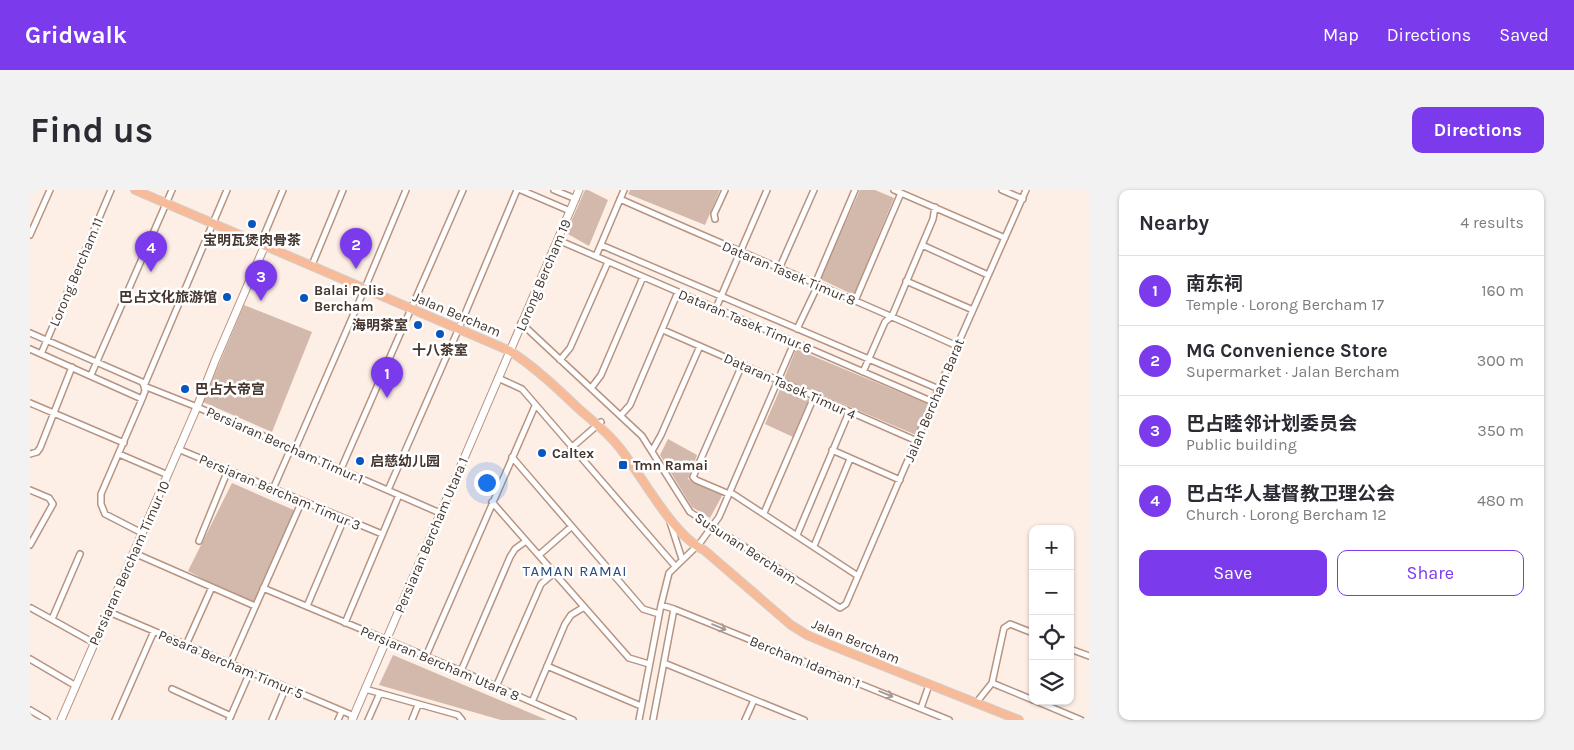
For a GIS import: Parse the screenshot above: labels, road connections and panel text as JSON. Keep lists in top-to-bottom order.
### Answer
{
  "streets": {
    "main road": ["Jalan Bercham"],
    "street": [
      "Lorong Bercham 11",
      "Dataran Tasek Timur 8",
      "Lorong Bercham 19",
      "Dataran Tasek Timur 6",
      "Dataran Tasek Timur 4",
      "Jalan Bercham Barat",
      "Persiaran Bercham Timur 1",
      "Persiaran Bercham Timur 3",
      "Persiaran Bercham Utara 1",
      "Susunan Bercham",
      "Persiaran Bercham Timur 10",
      "Bercham Idaman 1",
      "Persiaran Bercham Utara 8",
      "Pesara Bercham Timur 5"
    ]
  },
  "crossings": [
    ["Lorong Bercham 11", "Persiaran Bercham Timur 1"],
    ["Dataran Tasek Timur 8", "Jalan Bercham Barat"],
    ["Lorong Bercham 19", "Jalan Bercham"],
    ["Lorong Bercham 19", "Dataran Tasek Timur 6"],
    ["Lorong Bercham 19", "Persiaran Bercham Utara 1"],
    ["Lorong Bercham 19", "Susunan Bercham"],
    ["Jalan Bercham", "Persiaran Bercham Utara 1"],
    ["Jalan Bercham", "Persiaran Bercham Timur 10"],
    ["Dataran Tasek Timur 6", "Jalan Bercham Barat"],
    ["Dataran Tasek Timur 4", "Jalan Bercham Barat"],
    ["Jalan Bercham Barat", "Susunan Bercham"],
    ["Persiaran Bercham Timur 1", "Persiaran Bercham Utara 1"],
    ["Persiaran Bercham Timur 1", "Persiaran Bercham Timur 10"],
    ["Persiaran Bercham Timur 3", "Persiaran Bercham Timur 10"],
    ["Persiaran Bercham Utara 1", "Persiaran Bercham Utara 8"],
    ["Persiaran Bercham Utara 1", "Pesara Bercham Timur 5"],
    ["Persiaran Bercham Timur 10", "Pesara Bercham Timur 5"]
  ],
  "one_way": ["Bercham Idaman 1"],
  "districts": ["TAMAN RAMAI"],
  "places": {
    "other": [
      "宝明瓦煲肉骨茶",
      "巴占文化旅游馆",
      "Balai Polis Bercham",
      "海明茶室",
      "十八茶室",
      "巴占大帝宫",
      "Caltex",
      "启慈幼儿园"
    ],
    "transit": ["Tmn Ramai"]
  },
  "page": {
    "header": "Gridwalk",
    "nav": ["Map", "Directions", "Saved"],
    "buttons": [
      "Directions",
      ["Save", "Share"]
    ],
    "title": "Find us",
    "heading": ["Nearby", "4 results"],
    "pins": [
      "2",
      "4",
      "3",
      "1"
    ],
    "list": [
      {
        "mark": "1",
        "name": "南东祠",
        "note": "Temple · Lorong Bercham 17",
        "value": "160 m"
      },
      {
        "mark": "2",
        "name": "MG Convenience Store",
        "note": "Supermarket · Jalan Bercham",
        "value": "300 m"
      },
      {
        "mark": "3",
        "name": "巴占睦邻计划委员会",
        "note": "Public building",
        "value": "350 m"
      },
      {
        "mark": "4",
        "name": "巴占华人基督教卫理公会",
        "note": "Church · Lorong Bercham 12",
        "value": "480 m"
      }
    ],
    "map_buttons": ["+", "−"]
  }
}
